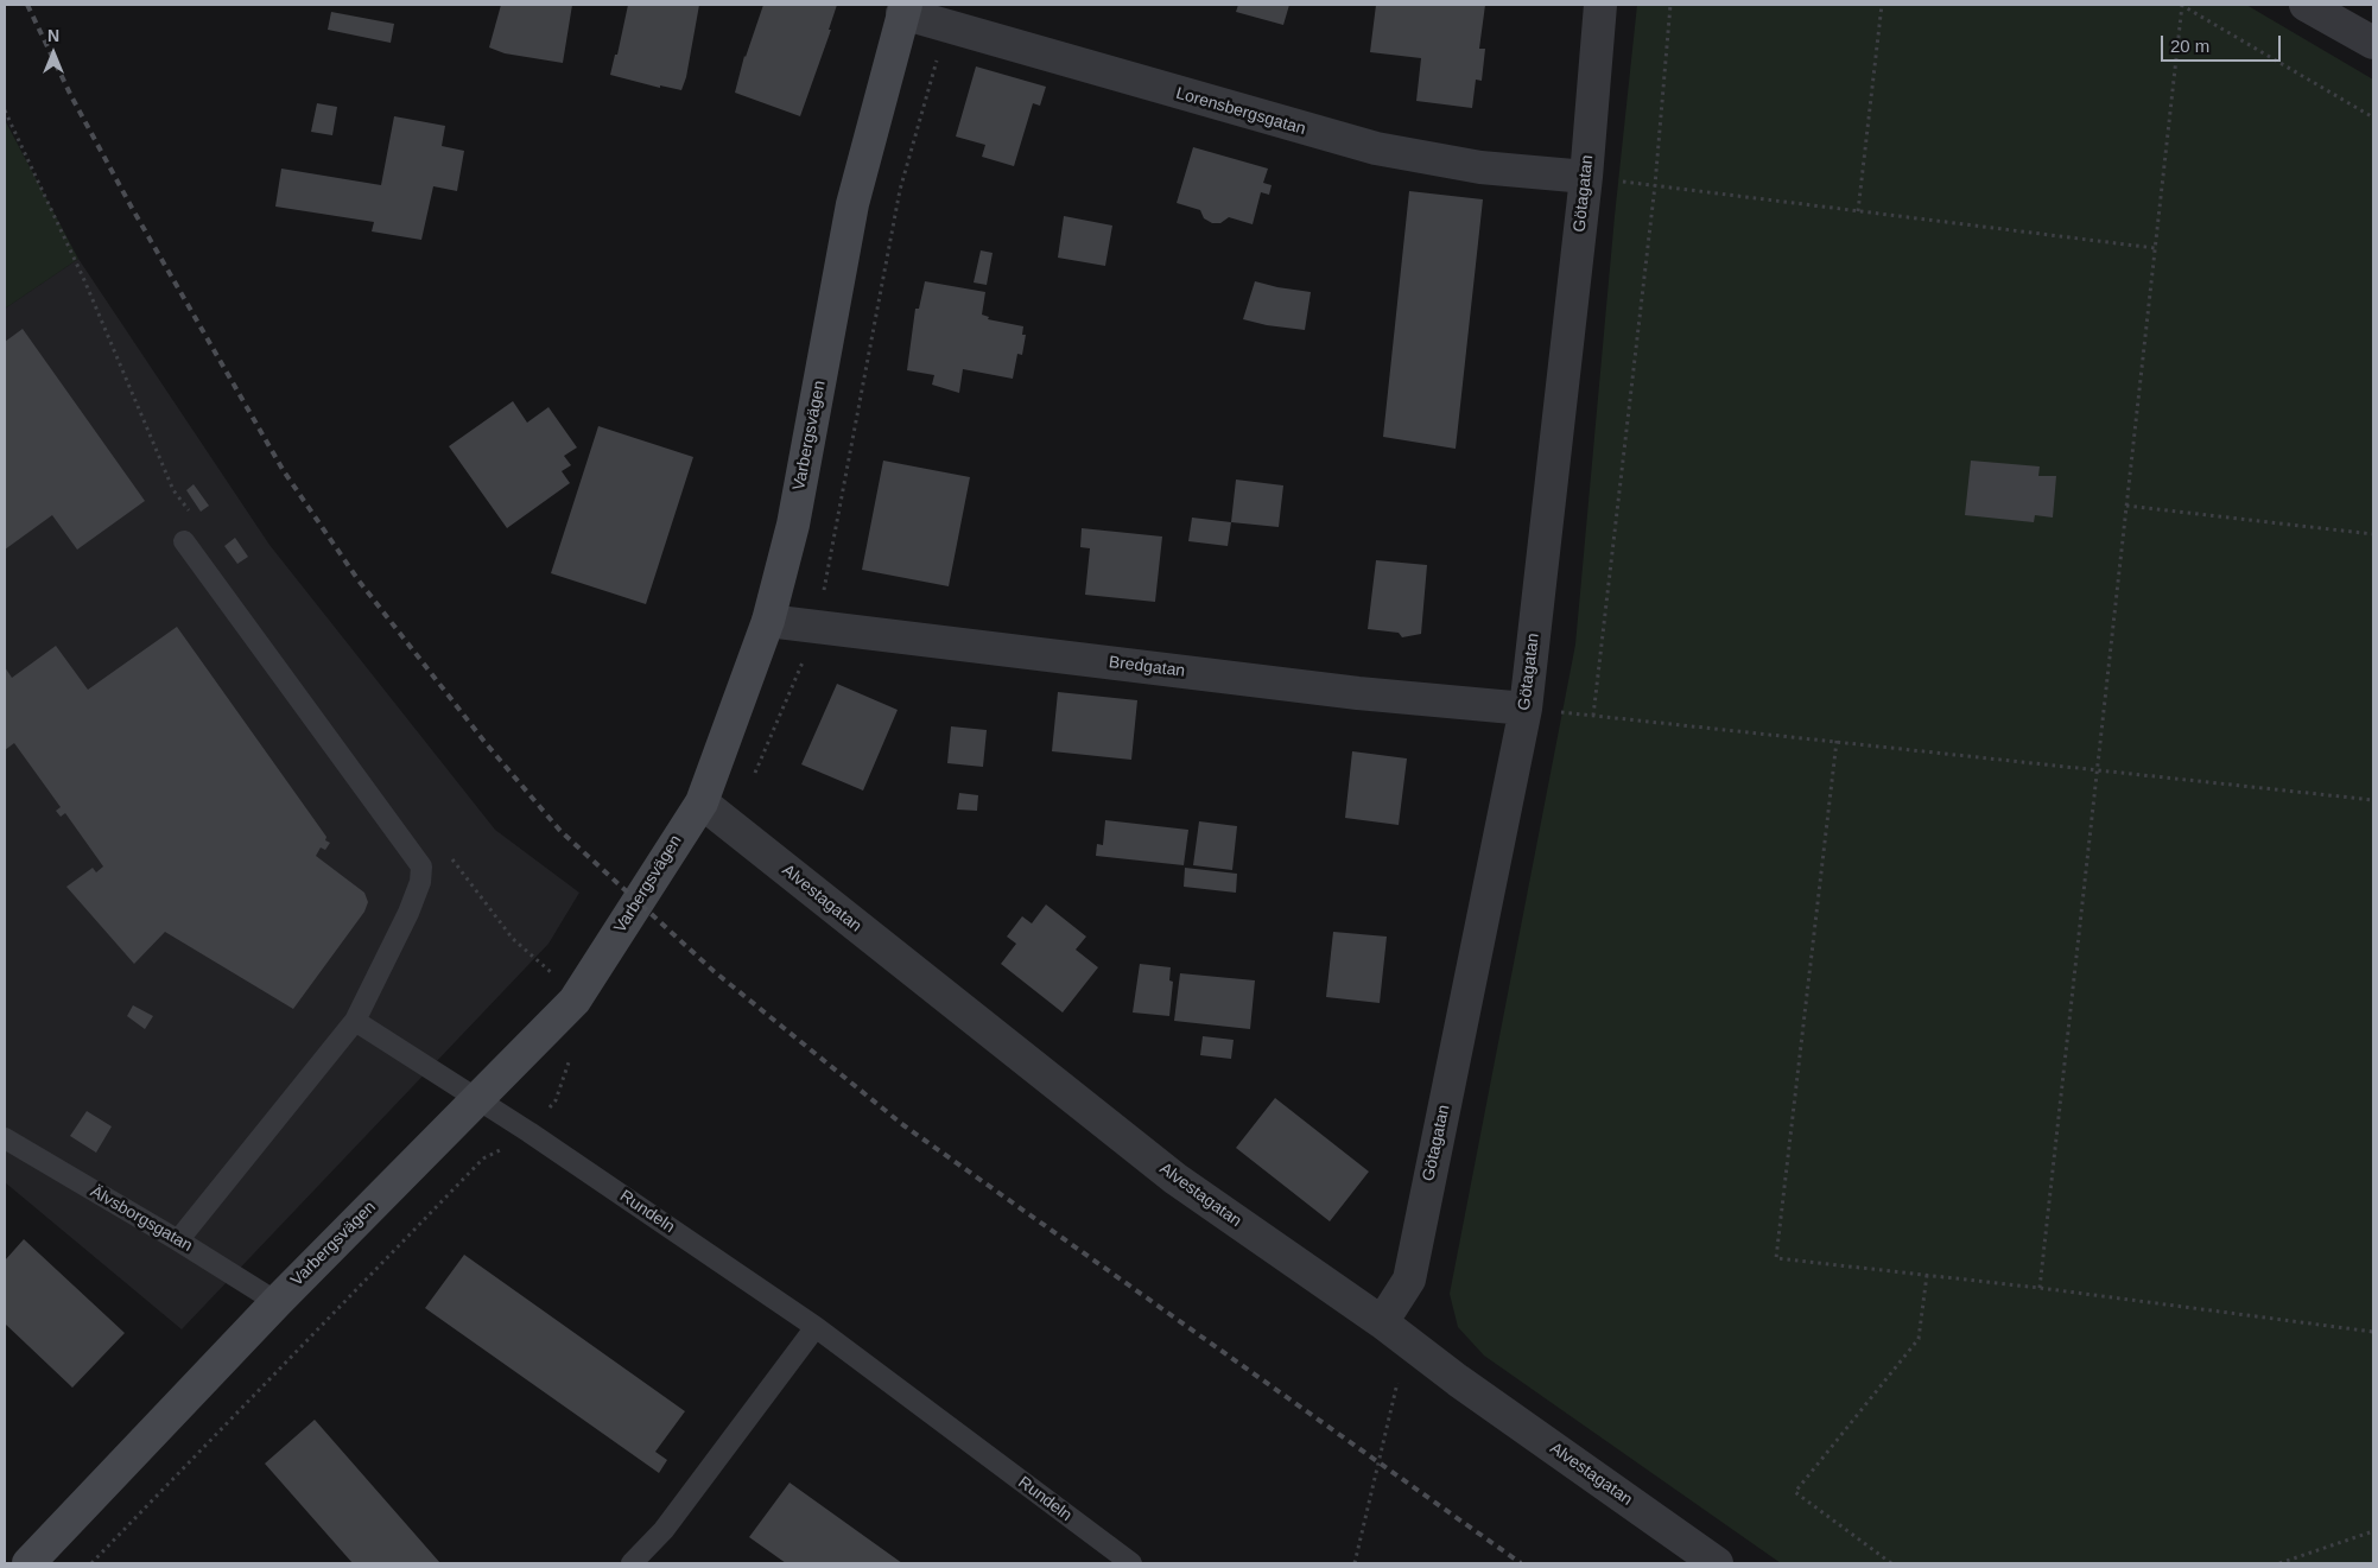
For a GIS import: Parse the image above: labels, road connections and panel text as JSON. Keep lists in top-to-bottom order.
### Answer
{
  "streets": {
    "main road": ["Varbergsvägen"],
    "street": [
      "Lorensbergsgatan",
      "Götagatan",
      "Bredgatan",
      "Alvestagatan"
    ],
    "lane": ["Rundeln", "Älvsborgsgatan"]
  },
  "crossings": [
    ["Lorensbergsgatan", "Götagatan"],
    ["Lorensbergsgatan", "Varbergsvägen"],
    ["Götagatan", "Bredgatan"],
    ["Götagatan", "Alvestagatan"],
    ["Varbergsvägen", "Bredgatan"],
    ["Varbergsvägen", "Alvestagatan"],
    ["Varbergsvägen", "Rundeln"],
    ["Varbergsvägen", "Älvsborgsgatan"]
  ],
  "scale_bar": "20 m",
  "north": "top"
}
